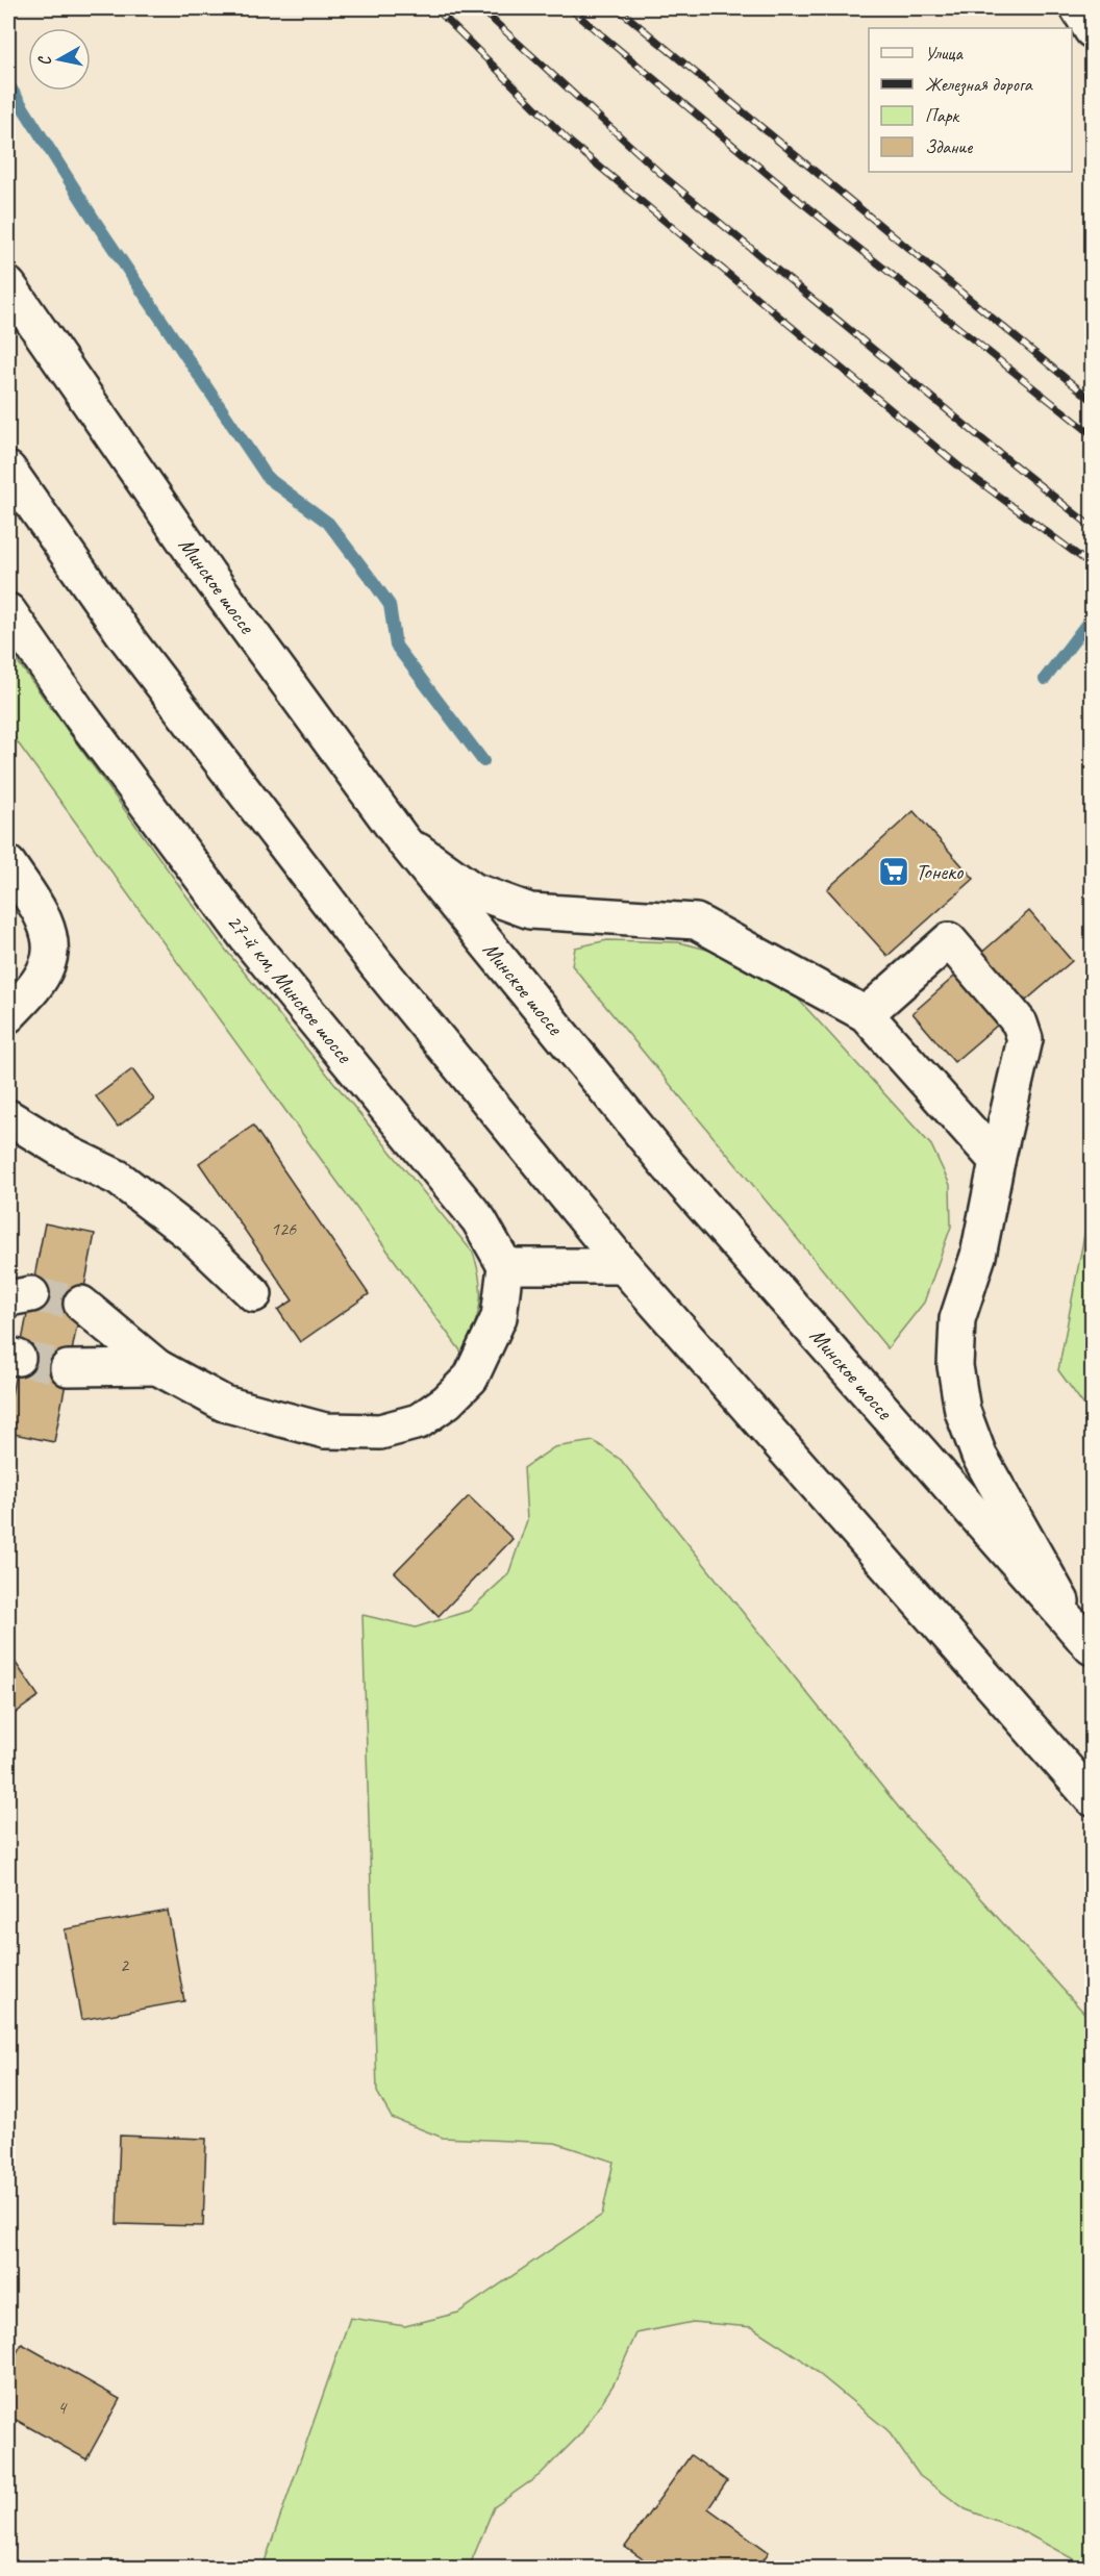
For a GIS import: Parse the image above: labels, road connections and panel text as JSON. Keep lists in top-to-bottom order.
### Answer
{
  "streets": {
    "main road": ["Минское шоссе", "27-й км, Минское шоссе"]
  },
  "places": {
    "supermarket": ["Тонеко"]
  },
  "house_numbers": ["126", "2", "4"],
  "legend": [
    "Улица",
    "Железная дорога",
    "Парк",
    "Здание"
  ],
  "north": "left"
}
